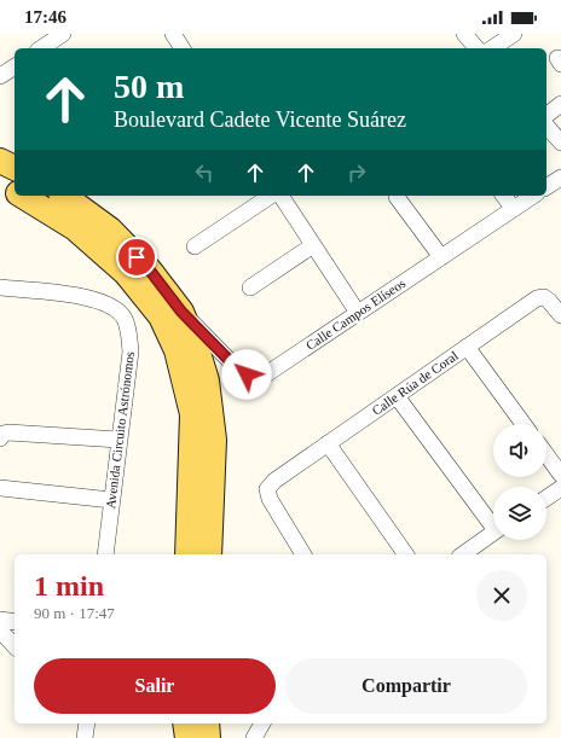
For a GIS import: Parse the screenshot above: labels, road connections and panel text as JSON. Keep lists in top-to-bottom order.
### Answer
{
  "streets": {
    "street": ["Calle Campos Elíseos", "Calle Rúa de Coral", "Avenida Circuito Astrónomos"]
  },
  "page": {
    "status": "17:46",
    "turn": ["50 m", "Boulevard Cadete Vicente Suárez"],
    "heading": ["1 min", "90 m · 17:47"],
    "buttons": ["Salir", "Compartir"]
  }
}
